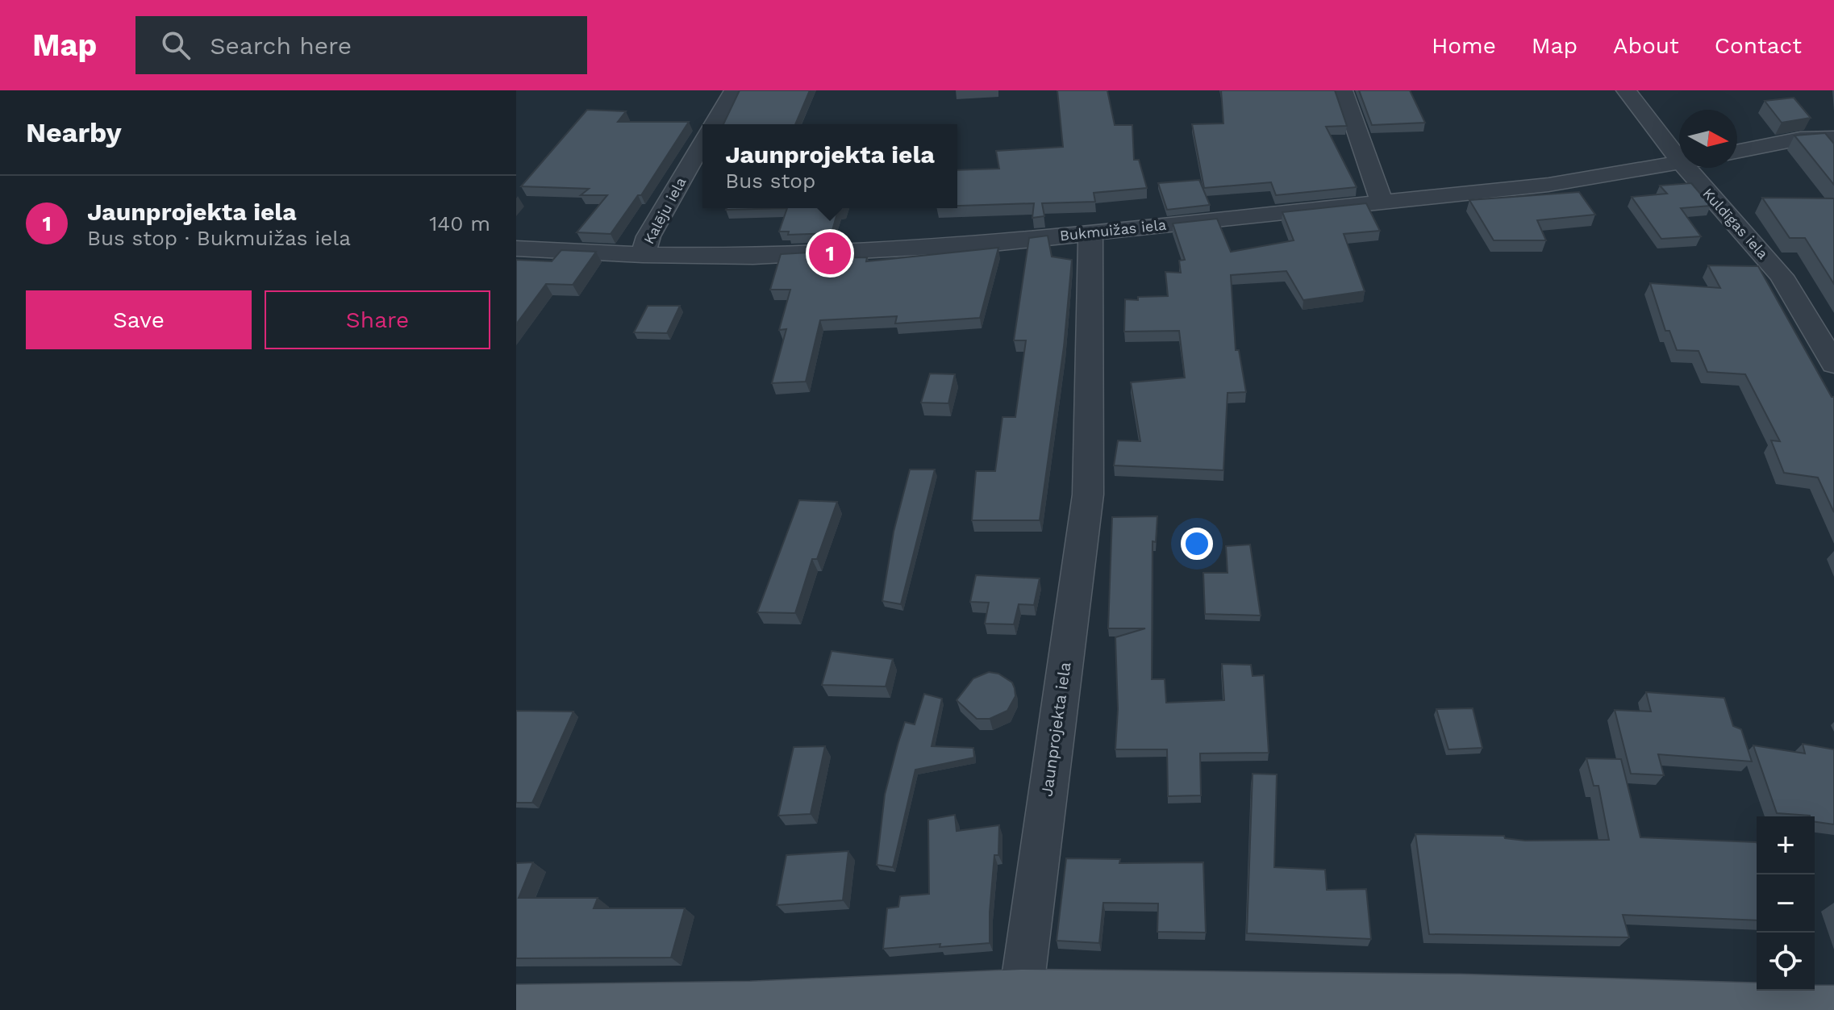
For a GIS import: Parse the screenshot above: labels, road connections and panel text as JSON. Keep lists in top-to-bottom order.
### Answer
{
  "streets": {
    "street": [
      "Kalēju iela",
      "Kuldīgas iela",
      "Bukmuižas iela",
      "Jaunprojekta iela"
    ]
  },
  "crossings": [
    ["Kalēju iela", "Bukmuižas iela"],
    ["Bukmuižas iela", "Jaunprojekta iela"]
  ],
  "north": "right",
  "page": {
    "header": "Map",
    "search": "Search here",
    "nav": [
      "Home",
      "Map",
      "About",
      "Contact"
    ],
    "heading": "Nearby",
    "popup": ["Jaunprojekta iela", "Bus stop"],
    "list": [
      {
        "mark": "1",
        "name": "Jaunprojekta iela",
        "note": "Bus stop · Bukmuižas iela",
        "value": "140 m"
      }
    ],
    "pins": "1",
    "buttons": ["Save", "Share"],
    "map_buttons": ["+", "−"]
  }
}
